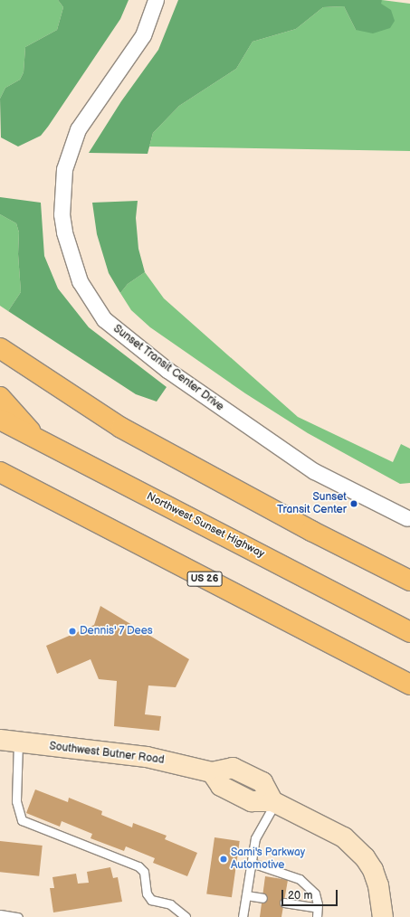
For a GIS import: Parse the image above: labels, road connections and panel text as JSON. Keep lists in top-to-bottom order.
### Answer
{
  "streets": {
    "highway": ["Northwest Sunset Highway", "US 26"],
    "street": ["Sunset Transit Center Drive", "Southwest Butner Road"]
  },
  "places": ["Sunset Transit Center", "Dennis' 7 Dees", "Sami's Parkway Automotive"],
  "scale_bar": "20 m"
}
